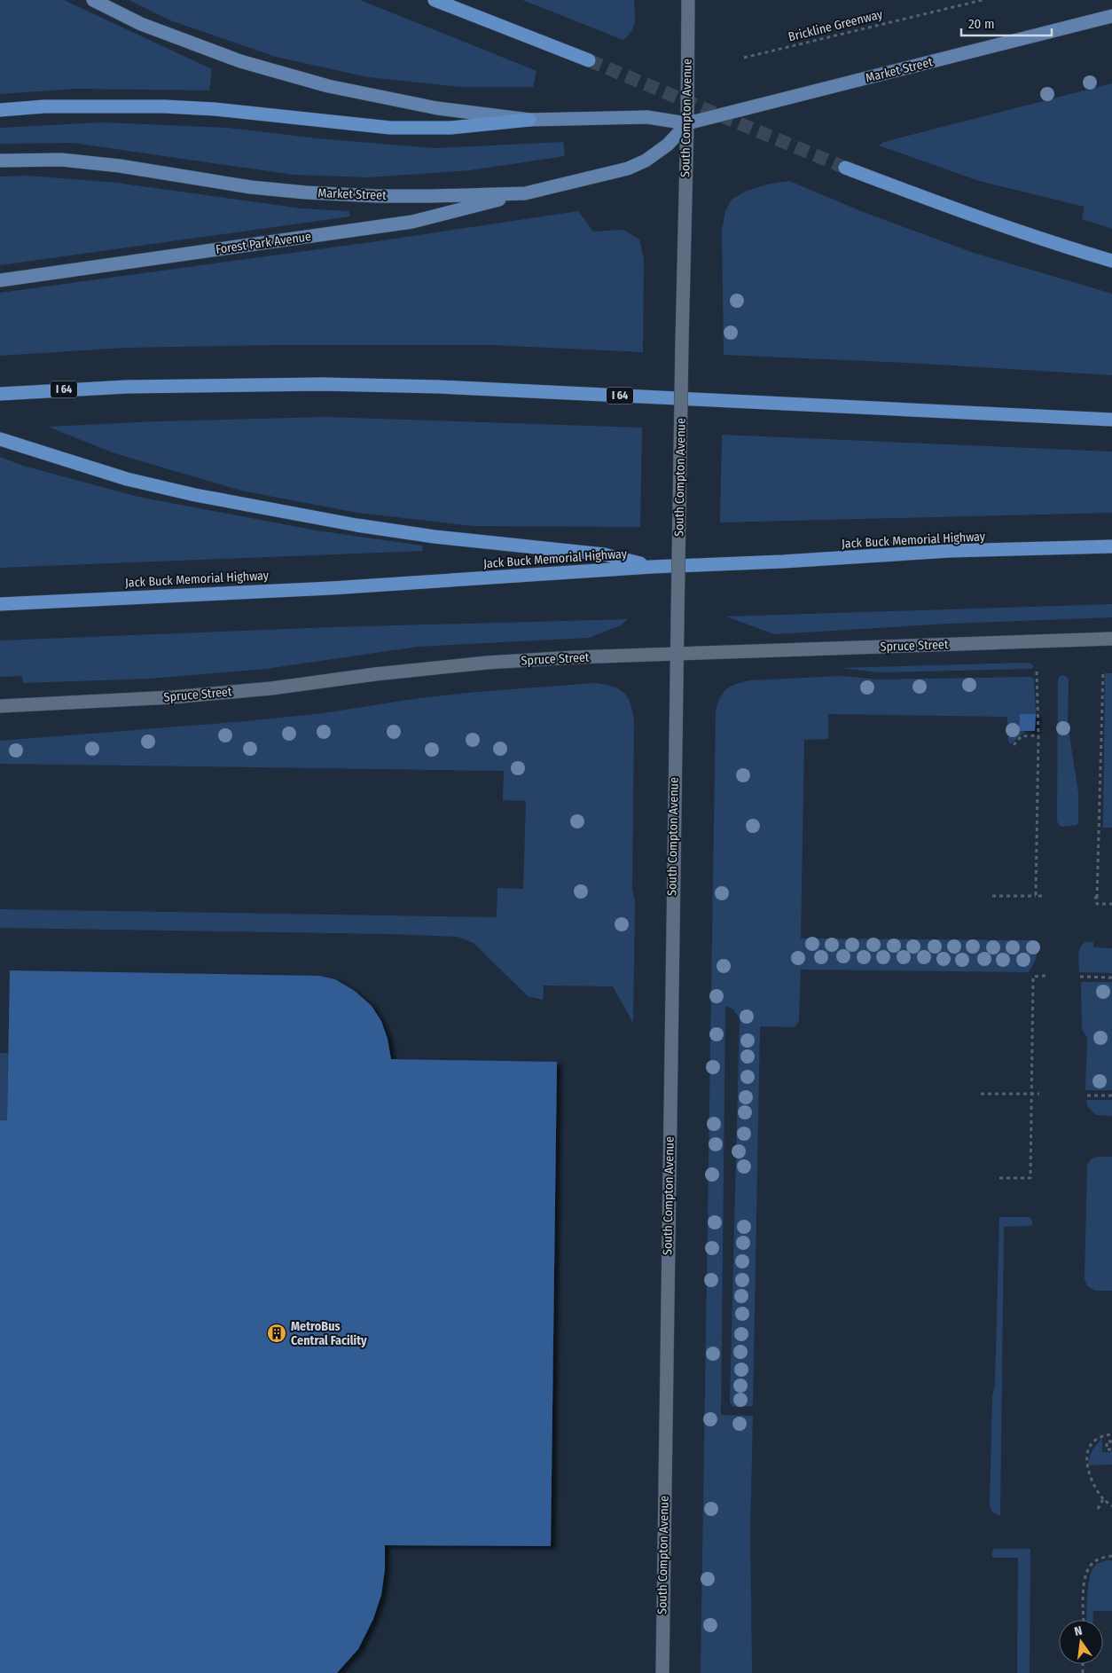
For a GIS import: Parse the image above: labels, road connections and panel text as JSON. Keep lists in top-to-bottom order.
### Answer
{
  "streets": {
    "highway": ["I 64", "Jack Buck Memorial Highway"],
    "main road": [
      "Market Street",
      "South Compton Avenue",
      "Forest Park Avenue",
      "Spruce Street"
    ],
    "path": ["Brickline Greenway"]
  },
  "crossings": [
    ["Market Street", "South Compton Avenue"],
    ["Market Street", "Forest Park Avenue"],
    ["South Compton Avenue", "Spruce Street"]
  ],
  "places": {
    "building": ["MetroBus Central Facility"]
  },
  "scale_bar": "20 m",
  "north": "top"
}
